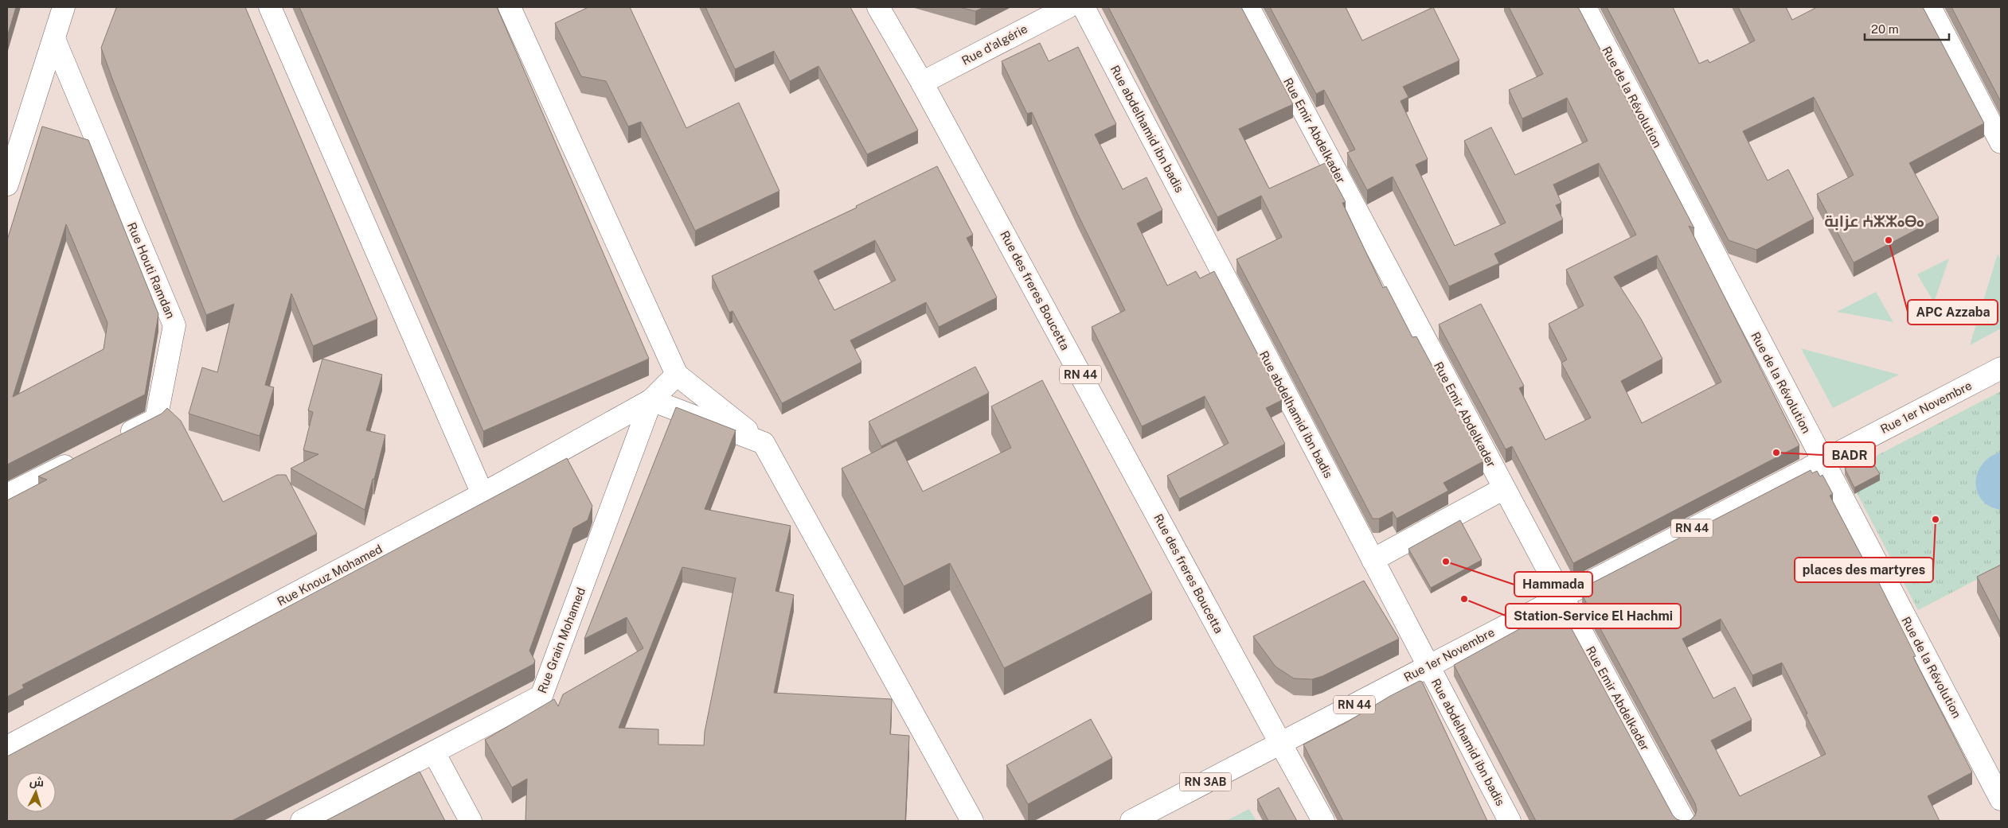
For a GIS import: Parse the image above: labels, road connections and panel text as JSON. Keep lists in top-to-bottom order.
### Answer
{
  "streets": {
    "street": [
      "Rue d'algérie",
      "Rue de la Révolution",
      "Rue abdelhamid ibn badis",
      "Rue Emir Abdelkader",
      "Rue Houti Ramdan",
      "Rue des freres Boucetta",
      "RN 44",
      "Rue 1er Novembre",
      "Rue Knouz Mohamed",
      "Rue Grain Mohamed",
      "RN 3AB"
    ]
  },
  "crossings": [
    ["Rue d'algérie", "Rue des freres Boucetta"],
    ["Rue de la Révolution", "Rue 1er Novembre"],
    ["Rue abdelhamid ibn badis", "Rue 1er Novembre"],
    ["Rue Emir Abdelkader", "Rue 1er Novembre"],
    ["Rue des freres Boucetta", "Rue 1er Novembre"],
    ["Rue Knouz Mohamed", "Rue Grain Mohamed"]
  ],
  "districts": ["عزابة ⵄⵣⵣⴰⴱⴰ"],
  "places": [
    "APC Azzaba",
    "BADR",
    "places des martyres",
    "Hammada",
    "Station-Service El Hachmi"
  ],
  "scale_bar": "20 m",
  "north": "top"
}
